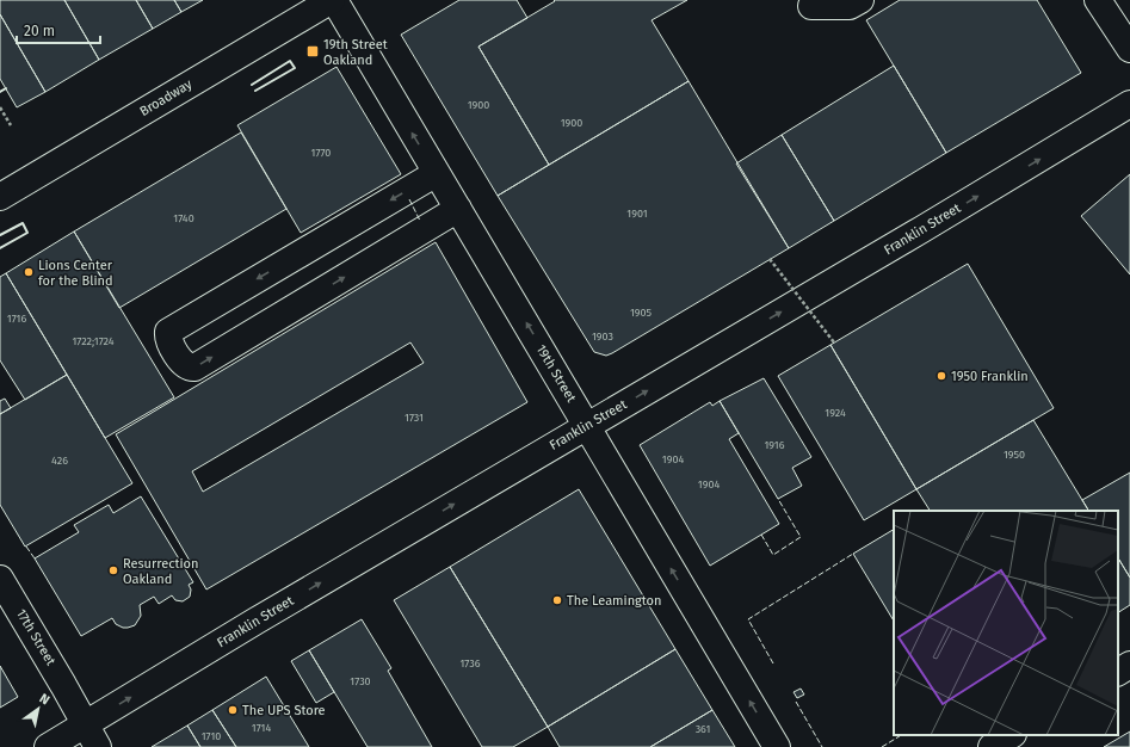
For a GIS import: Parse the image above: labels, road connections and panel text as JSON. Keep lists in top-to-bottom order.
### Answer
{
  "streets": {
    "street": [
      "Broadway",
      "Franklin Street",
      "19th Street",
      "17th Street"
    ]
  },
  "crossings": [
    ["Broadway", "19th Street"],
    ["Franklin Street", "19th Street"],
    ["Franklin Street", "17th Street"]
  ],
  "one_way": ["Franklin Street", "19th Street"],
  "places": {
    "transit": ["19th Street Oakland"],
    "other": [
      "Lions Center for the Blind",
      "1950 Franklin",
      "Resurrection Oakland",
      "The Leamington",
      "The UPS Store"
    ]
  },
  "house_numbers": [
    "1900",
    "1900",
    "1770",
    "1901",
    "1740",
    "1905",
    "1716",
    "1903",
    "1722;1724",
    "1924",
    "1731",
    "1916",
    "1950",
    "1904",
    "426",
    "1904",
    "1736",
    "1730",
    "1714",
    "361",
    "1710"
  ],
  "scale_bar": "20 m",
  "north": "top right"
}
